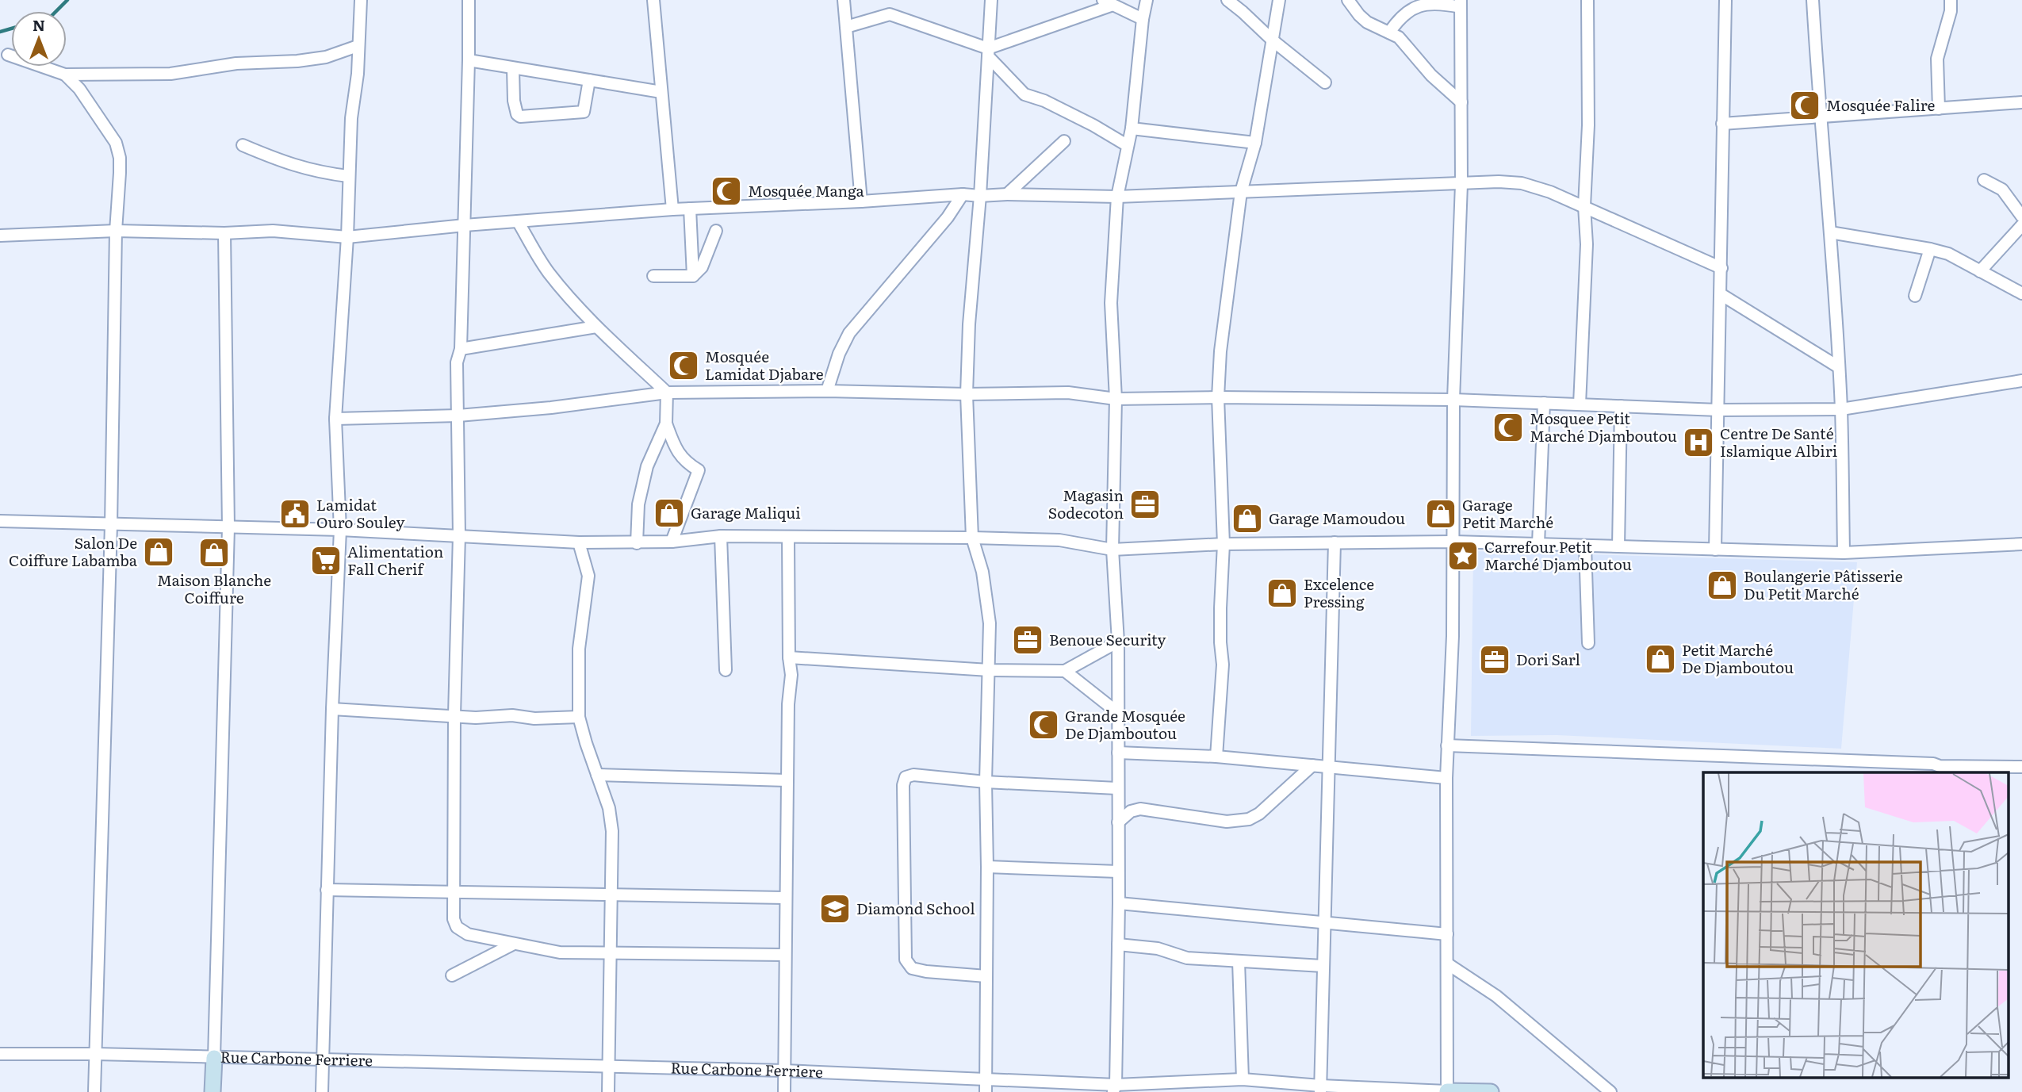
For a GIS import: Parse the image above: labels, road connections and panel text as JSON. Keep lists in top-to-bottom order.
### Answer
{
  "streets": {
    "street": ["Rue Carbone Ferriere"]
  },
  "places": {
    "mosque": [
      "Mosquée Falire",
      "Mosquée Manga",
      "Mosquée Lamidat Djabare",
      "Mosquee Petit Marché Djamboutou",
      "Grande Mosquée De Djamboutou"
    ],
    "hospital": ["Centre De Santé Islamique Albiri"],
    "office": ["Magasin Sodecoton", "Benoue Security", "Dori Sarl"],
    "shop": [
      "Garage Maliqui",
      "Garage Petit Marché",
      "Garage Mamoudou",
      "Salon De Coiffure Labamba",
      "Maison Blanche Coiffure",
      "Boulangerie Pâtisserie Du Petit Marché",
      "Excelence Pressing",
      "Petit Marché De Djamboutou"
    ],
    "public building": ["Lamidat Ouro Souley"],
    "place": ["Carrefour Petit Marché Djamboutou"],
    "supermarket": ["Alimentation Fall Cherif"],
    "school or university": ["Diamond School"]
  },
  "north": "top"
}
